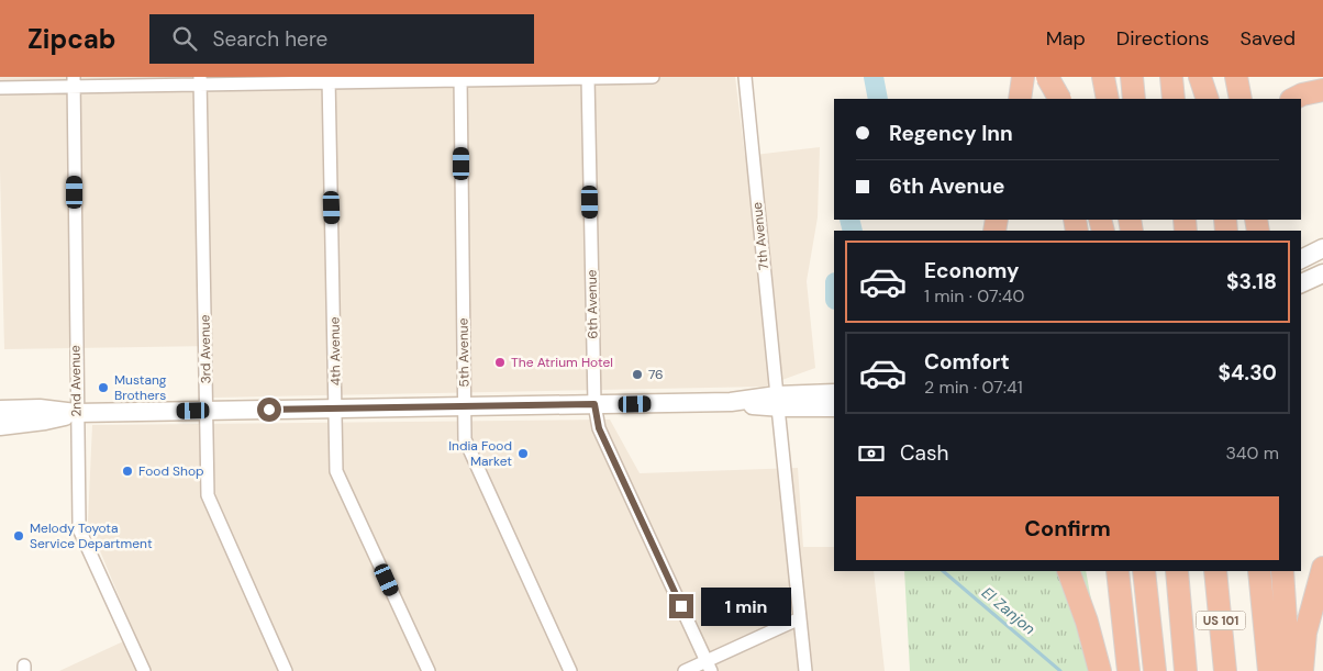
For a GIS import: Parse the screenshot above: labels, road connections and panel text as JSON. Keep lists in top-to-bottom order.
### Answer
{
  "streets": {
    "highway": ["US 101"],
    "street": [
      "7th Avenue",
      "6th Avenue",
      "3rd Avenue",
      "4th Avenue",
      "5th Avenue",
      "2nd Avenue"
    ]
  },
  "water": ["El Zanjon"],
  "places": [
    "The Atrium Hotel",
    "76",
    "Mustang Brothers",
    "India Food Market",
    "Food Shop",
    "Melody Toyota Service Department"
  ],
  "page": {
    "header": "Zipcab",
    "search": "Search here",
    "nav": ["Map", "Directions", "Saved"],
    "banner": ["Regency Inn", "6th Avenue"],
    "list": [
      {
        "name": "Economy",
        "note": "1 min · 07:40",
        "value": "$3.18"
      },
      {
        "name": "Comfort",
        "note": "2 min · 07:41",
        "value": "$4.30"
      }
    ],
    "pay": ["Cash", "340 m"],
    "buttons": "Confirm",
    "bubble": "1 min"
  }
}
